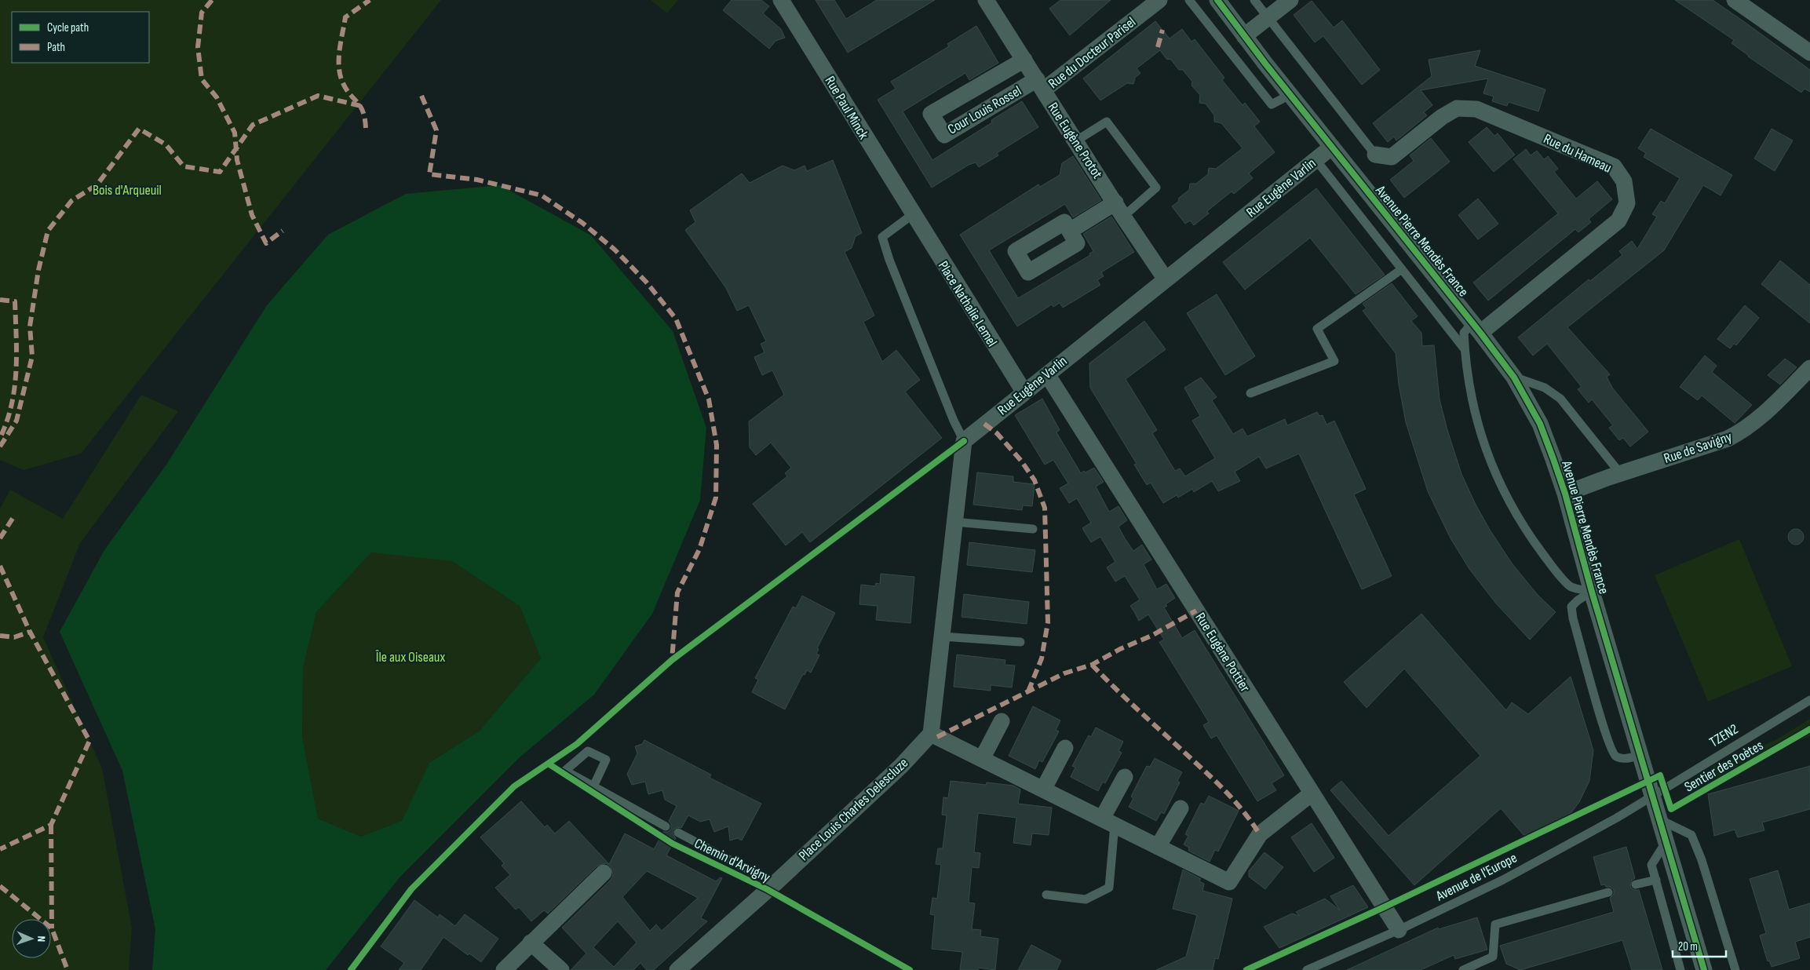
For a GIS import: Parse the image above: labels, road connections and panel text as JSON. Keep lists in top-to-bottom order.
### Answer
{
  "streets": {
    "street": [
      "Rue du Docteur Parisel",
      "Rue Paul Minck",
      "Cour Louis Rossel",
      "Rue Eugène Protot",
      "Rue du Hameau",
      "Rue Eugène Varlin",
      "Avenue Pierre Mendès France",
      "Place Nathalie Lemel",
      "Rue de Savigny",
      "Rue Eugène Pottier",
      "Place Louis Charles Delescluze"
    ],
    "lane": ["TZEN2", "Avenue de l'Europe"],
    "cycle path": ["Sentier des Poètes", "Chemin d'Arvigny"]
  },
  "crossings": [
    ["Rue du Docteur Parisel", "Cour Louis Rossel"],
    ["Rue du Docteur Parisel", "Rue Eugène Protot"],
    ["Rue Paul Minck", "Place Nathalie Lemel"],
    ["Cour Louis Rossel", "Rue Eugène Protot"],
    ["Rue Eugène Protot", "Rue Eugène Varlin"],
    ["Rue du Hameau", "Avenue Pierre Mendès France"],
    ["Rue Eugène Varlin", "Avenue Pierre Mendès France"],
    ["Rue Eugène Varlin", "Place Nathalie Lemel"],
    ["Rue Eugène Varlin", "Rue Eugène Pottier"],
    ["Avenue Pierre Mendès France", "Rue de Savigny"],
    ["Avenue Pierre Mendès France", "TZEN2"],
    ["Avenue Pierre Mendès France", "Avenue de l'Europe"],
    ["Rue Eugène Pottier", "Avenue de l'Europe"],
    ["TZEN2", "Avenue de l'Europe"]
  ],
  "parks": ["Bois d'Arqueuil", "Île aux Oiseaux"],
  "legend": ["Cycle path", "Path"],
  "scale_bar": "20 m",
  "north": "right"
}
